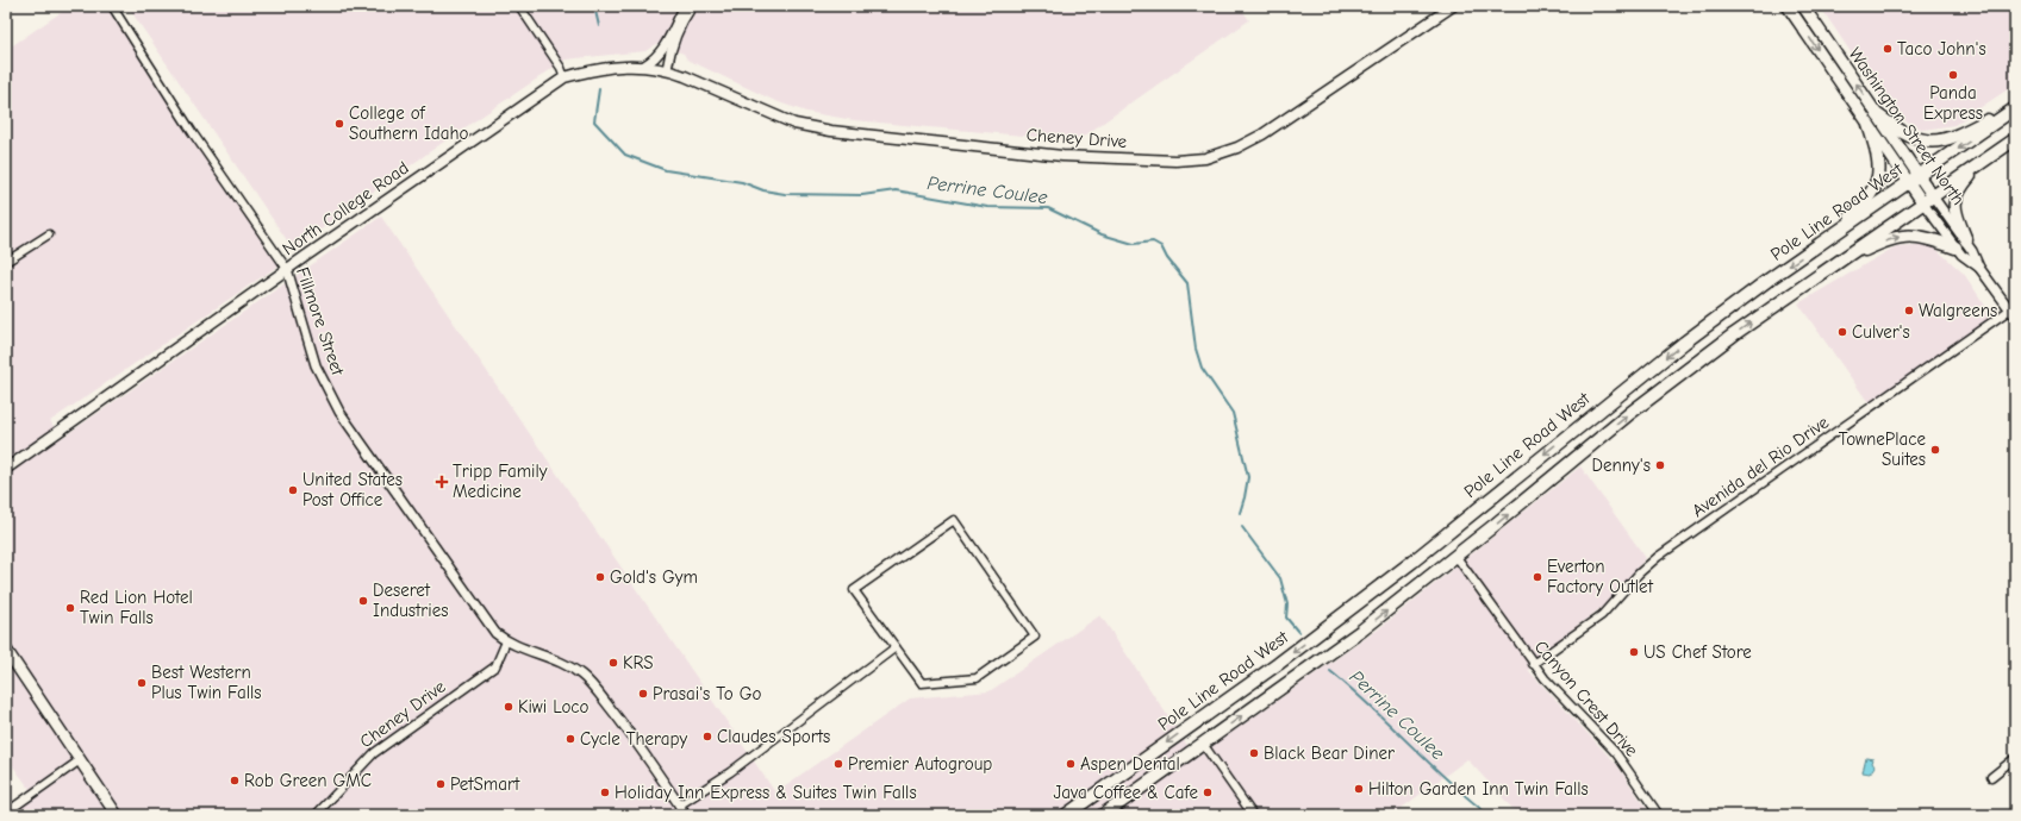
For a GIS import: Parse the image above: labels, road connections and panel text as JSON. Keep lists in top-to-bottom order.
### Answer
{
  "streets": {
    "highway": ["Pole Line Road West"],
    "main road": ["Washington Street North", "Cheney Drive", "North College Road"],
    "street": ["Fillmore Street", "Avenida del Rio Drive", "Canyon Crest Drive"]
  },
  "crossings": [
    ["Washington Street North", "Pole Line Road West"],
    ["Washington Street North", "Avenida del Rio Drive"],
    ["Cheney Drive", "North College Road"],
    ["Cheney Drive", "Fillmore Street"],
    ["North College Road", "Fillmore Street"],
    ["Avenida del Rio Drive", "Canyon Crest Drive"]
  ],
  "water": ["Perrine Coulee"],
  "places": {
    "other": [
      "Taco John's",
      "Panda Express",
      "College of Southern Idaho",
      "Walgreens",
      "Culver's",
      "TownePlace Suites",
      "Denny's",
      "United States Post Office",
      "Gold's Gym",
      "Everton Factory Outlet",
      "Deseret Industries",
      "Red Lion Hotel Twin Falls",
      "US Chef Store",
      "KRS",
      "Best Western Plus Twin Falls",
      "Prasai's To Go",
      "Kiwi Loco",
      "Claudes Sports",
      "Cycle Therapy",
      "Black Bear Diner",
      "Premier Autogroup",
      "Aspen Dental",
      "Rob Green GMC",
      "PetSmart",
      "Hilton Garden Inn Twin Falls",
      "Holiday Inn Express & Suites Twin Falls",
      "Java Coffee & Cafe"
    ],
    "health": ["Tripp Family Medicine"]
  }
}
